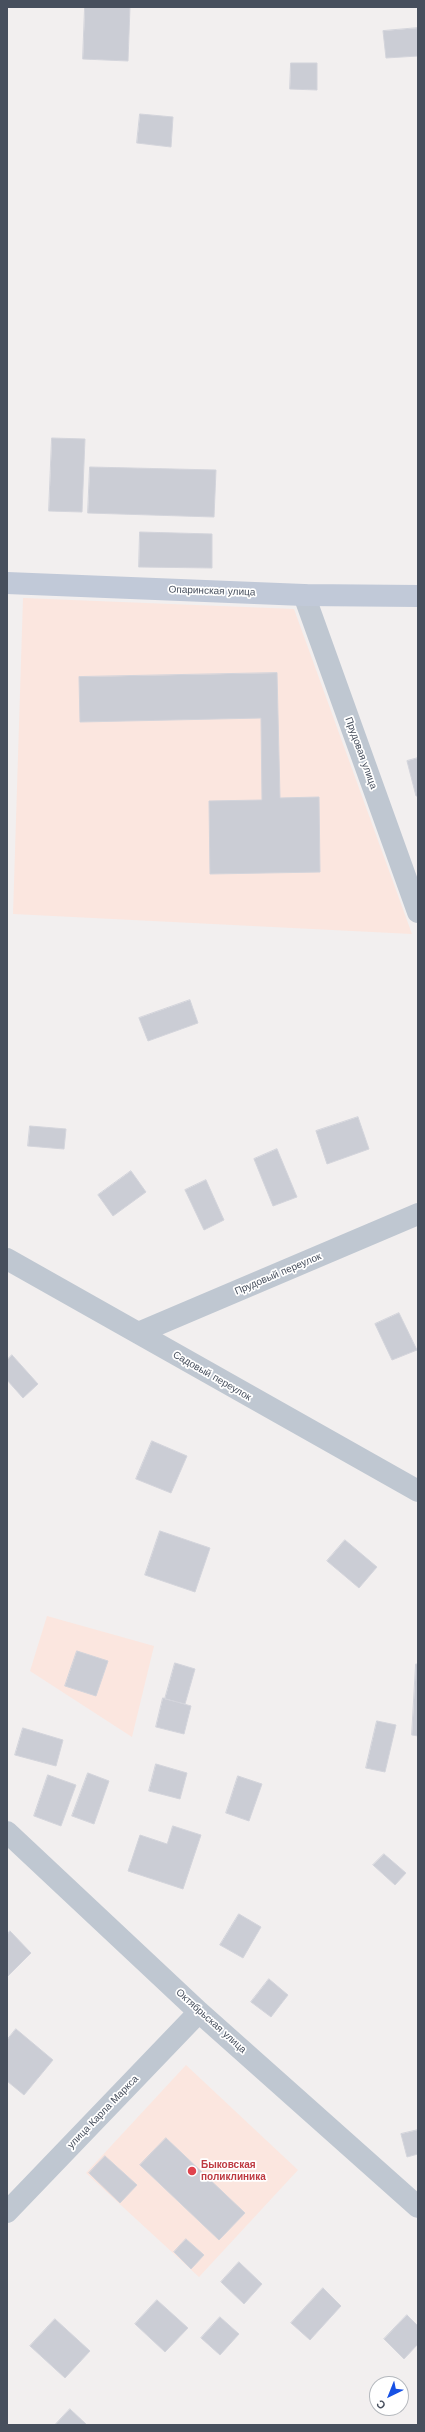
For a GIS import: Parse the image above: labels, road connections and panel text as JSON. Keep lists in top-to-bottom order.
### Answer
{
  "streets": {
    "main road": ["Опаринская улица"],
    "street": [
      "Прудовая улица",
      "Прудовый переулок",
      "Садовый переулок",
      "Октябрьская улица",
      "улица Карла Маркса"
    ]
  },
  "crossings": [
    ["Опаринская улица", "Прудовая улица"],
    ["Прудовый переулок", "Садовый переулок"],
    ["Октябрьская улица", "улица Карла Маркса"]
  ],
  "places": ["Быковская поликлиника"],
  "north": "bottom left"
}
